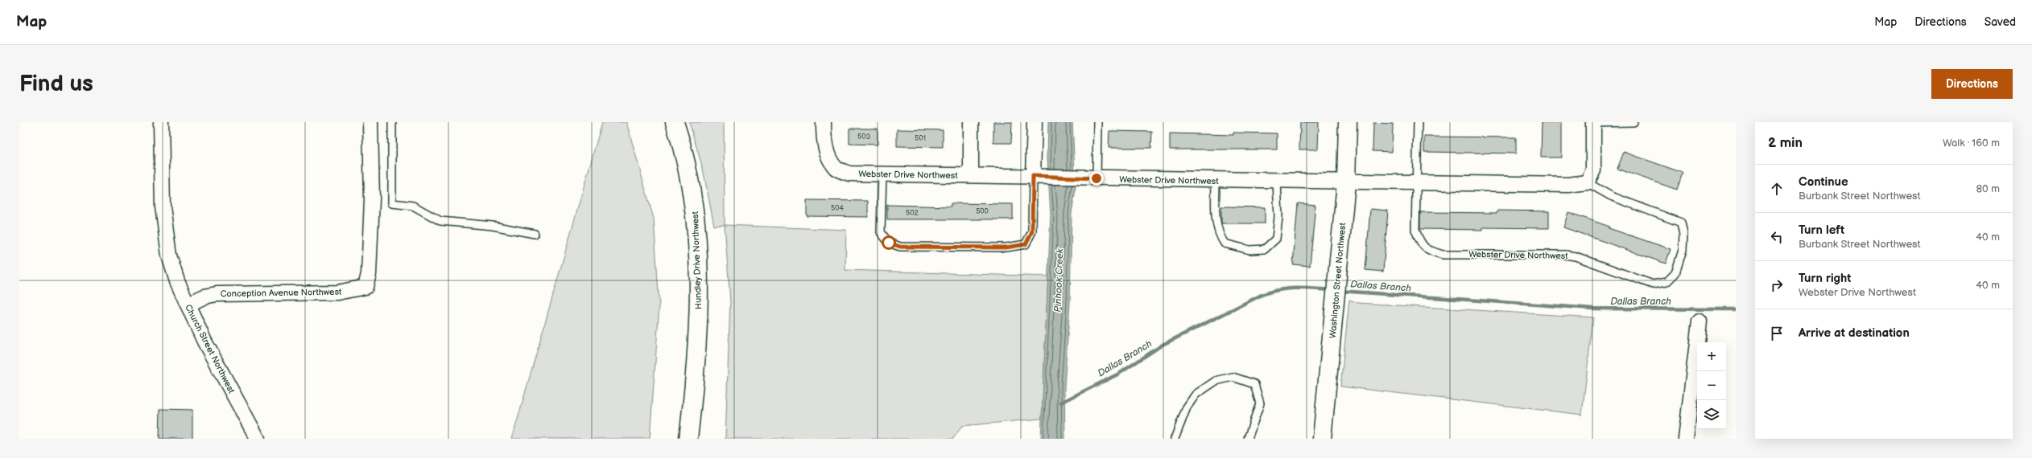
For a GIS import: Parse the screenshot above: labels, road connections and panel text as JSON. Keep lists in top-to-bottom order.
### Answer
{
  "streets": {
    "main road": ["Hundley Drive Northwest", "Washington Street Northwest"],
    "street": ["Webster Drive Northwest", "Conception Avenue Northwest", "Church Street Northwest"]
  },
  "crossings": [
    ["Webster Drive Northwest", "Washington Street Northwest"],
    ["Conception Avenue Northwest", "Church Street Northwest"]
  ],
  "water": ["Pinhook Creek", "Dallas Branch"],
  "house_numbers": [
    "503",
    "501",
    "504",
    "500",
    "502"
  ],
  "page": {
    "header": "Map",
    "nav": ["Map", "Directions", "Saved"],
    "buttons": "Directions",
    "title": "Find us",
    "heading": ["2 min", "Walk · 160 m"],
    "list": [
      ["Continue", "Burbank Street Northwest", "80 m"],
      ["Turn left", "Burbank Street Northwest", "40 m"],
      ["Turn right", "Webster Drive Northwest", "40 m"],
      "Arrive at destination"
    ],
    "map_buttons": ["+", "−"]
  }
}
